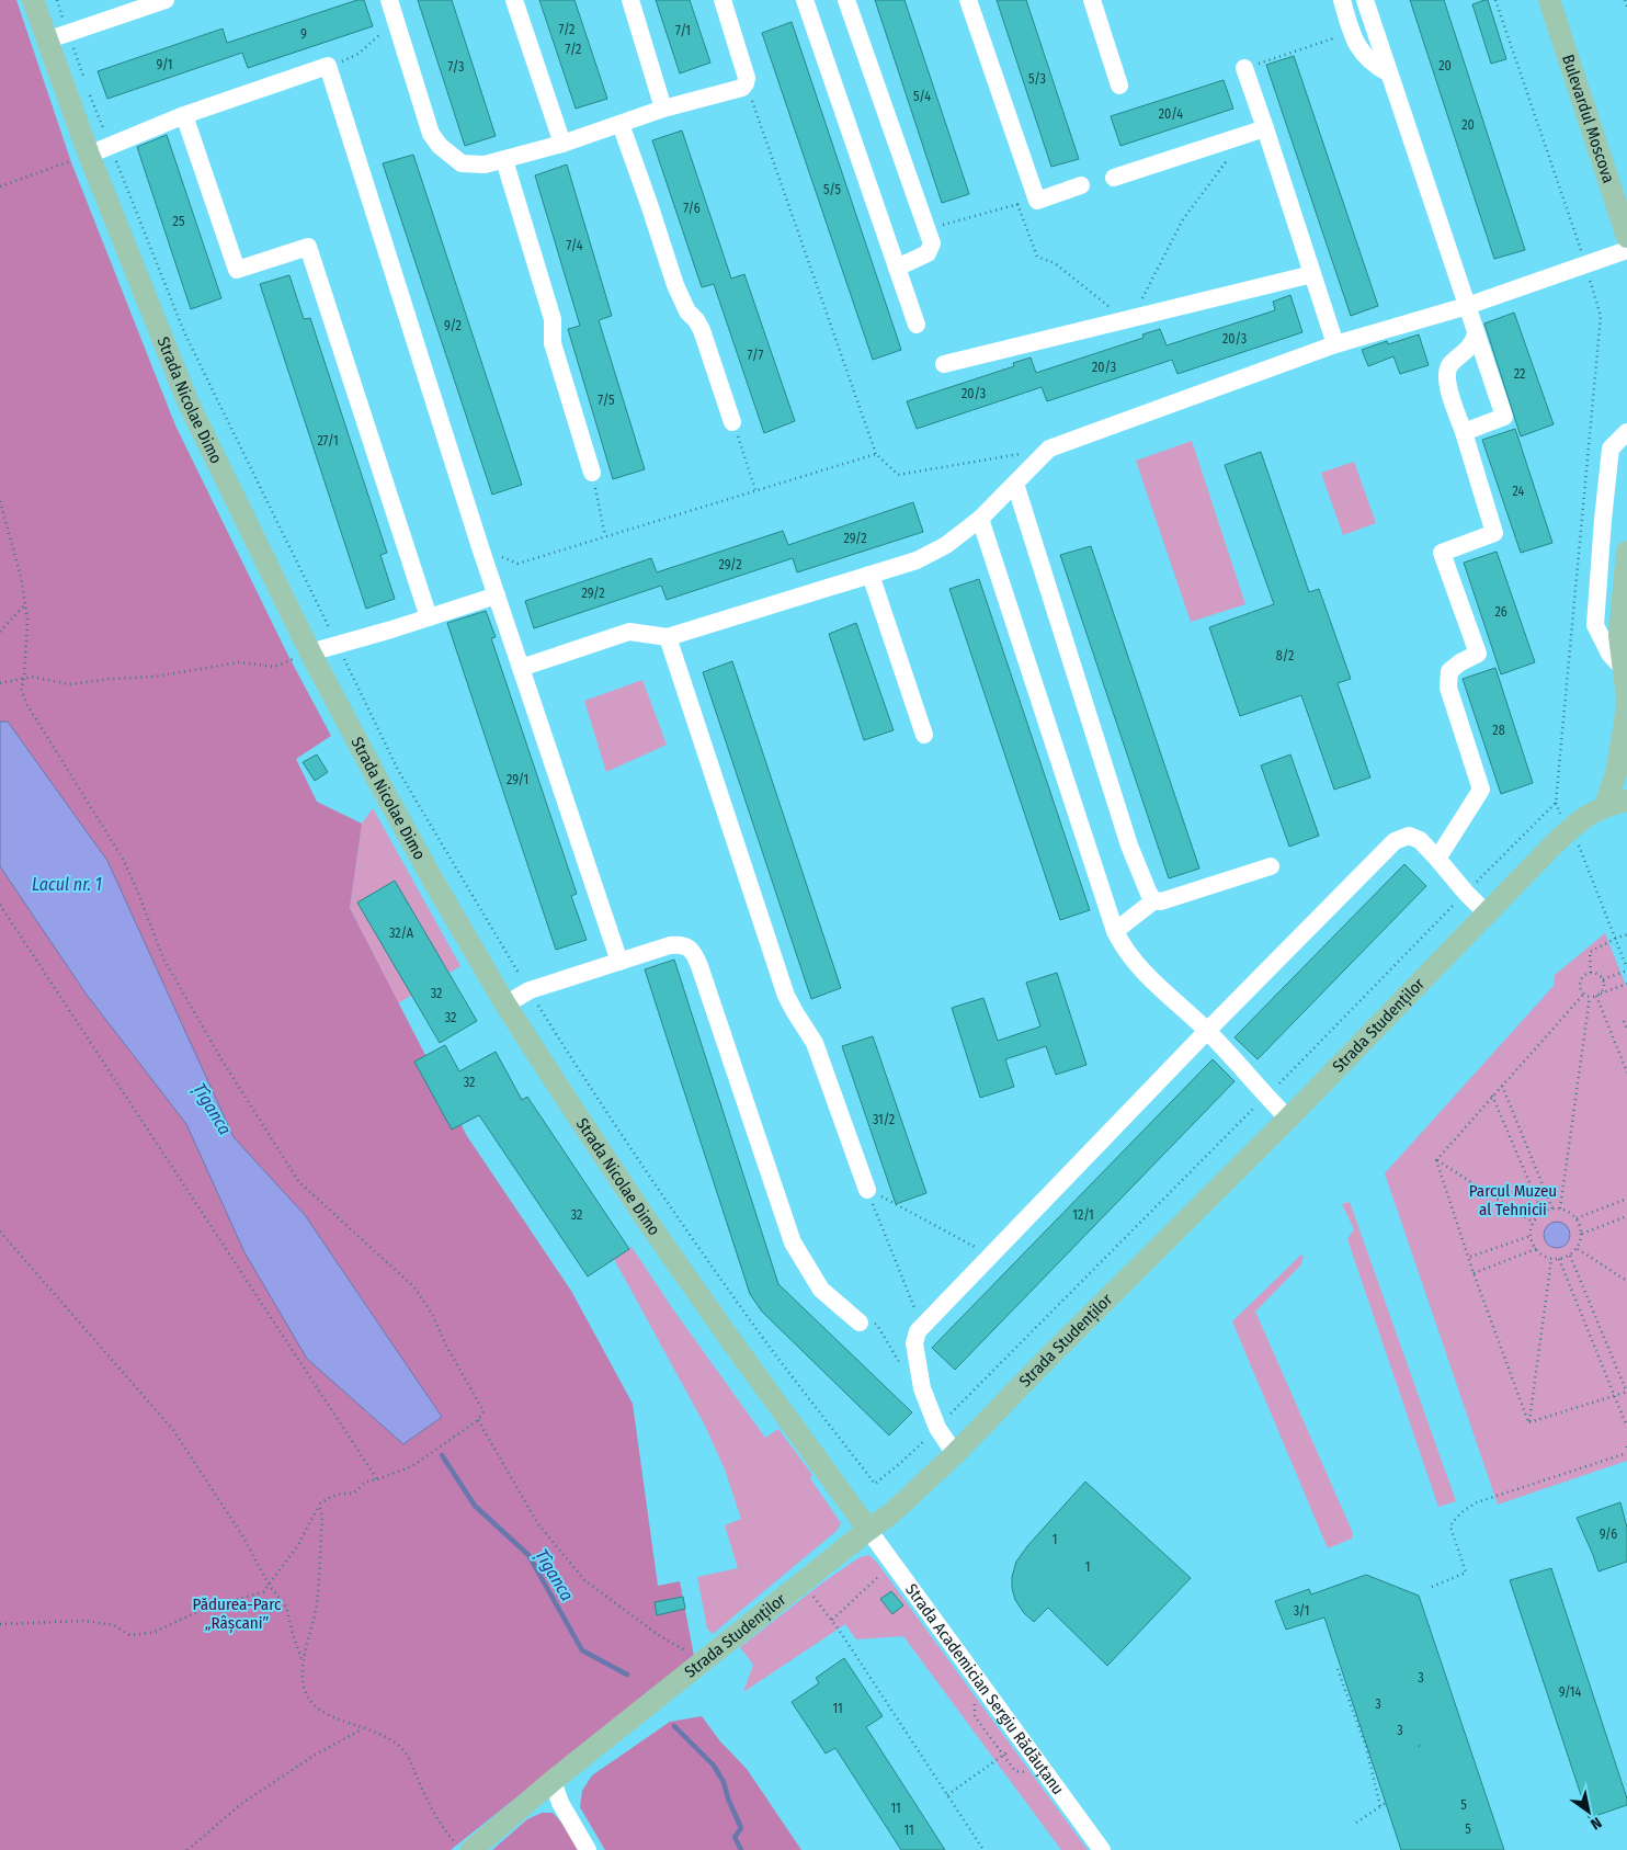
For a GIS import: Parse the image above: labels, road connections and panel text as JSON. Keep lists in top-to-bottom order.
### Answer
{
  "streets": {
    "main road": ["Bulevardul Moscova", "Strada Nicolae Dimo", "Strada Studenților"],
    "street": ["Strada Academician Sergiu Rădăuțanu"]
  },
  "crossings": [
    ["Strada Nicolae Dimo", "Strada Studenților"],
    ["Strada Nicolae Dimo", "Strada Academician Sergiu Rădăuțanu"],
    ["Strada Studenților", "Strada Academician Sergiu Rădăuțanu"]
  ],
  "water": ["Lacul nr. 1", "Țîganca"],
  "parks": ["Parcul Muzeu al Tehnicii", "Pădurea-Parc „Râșcani”"],
  "house_numbers": [
    "7/2",
    "7/1",
    "9",
    "7/2",
    "9/1",
    "20",
    "7/3",
    "5/3",
    "5/4",
    "20/4",
    "20",
    "5/5",
    "7/6",
    "25",
    "7/4",
    "9/2",
    "20/3",
    "7/7",
    "20/3",
    "22",
    "20/3",
    "7/5",
    "27/1",
    "24",
    "29/2",
    "29/2",
    "29/2",
    "26",
    "8/2",
    "28",
    "29/1",
    "32/A",
    "32",
    "32",
    "32",
    "31/2",
    "32",
    "12/1",
    "9/6",
    "1",
    "1",
    "3/1",
    "3",
    "9/14",
    "3",
    "11",
    "3",
    "5",
    "11",
    "5",
    "11"
  ],
  "north": "bottom right"
}
